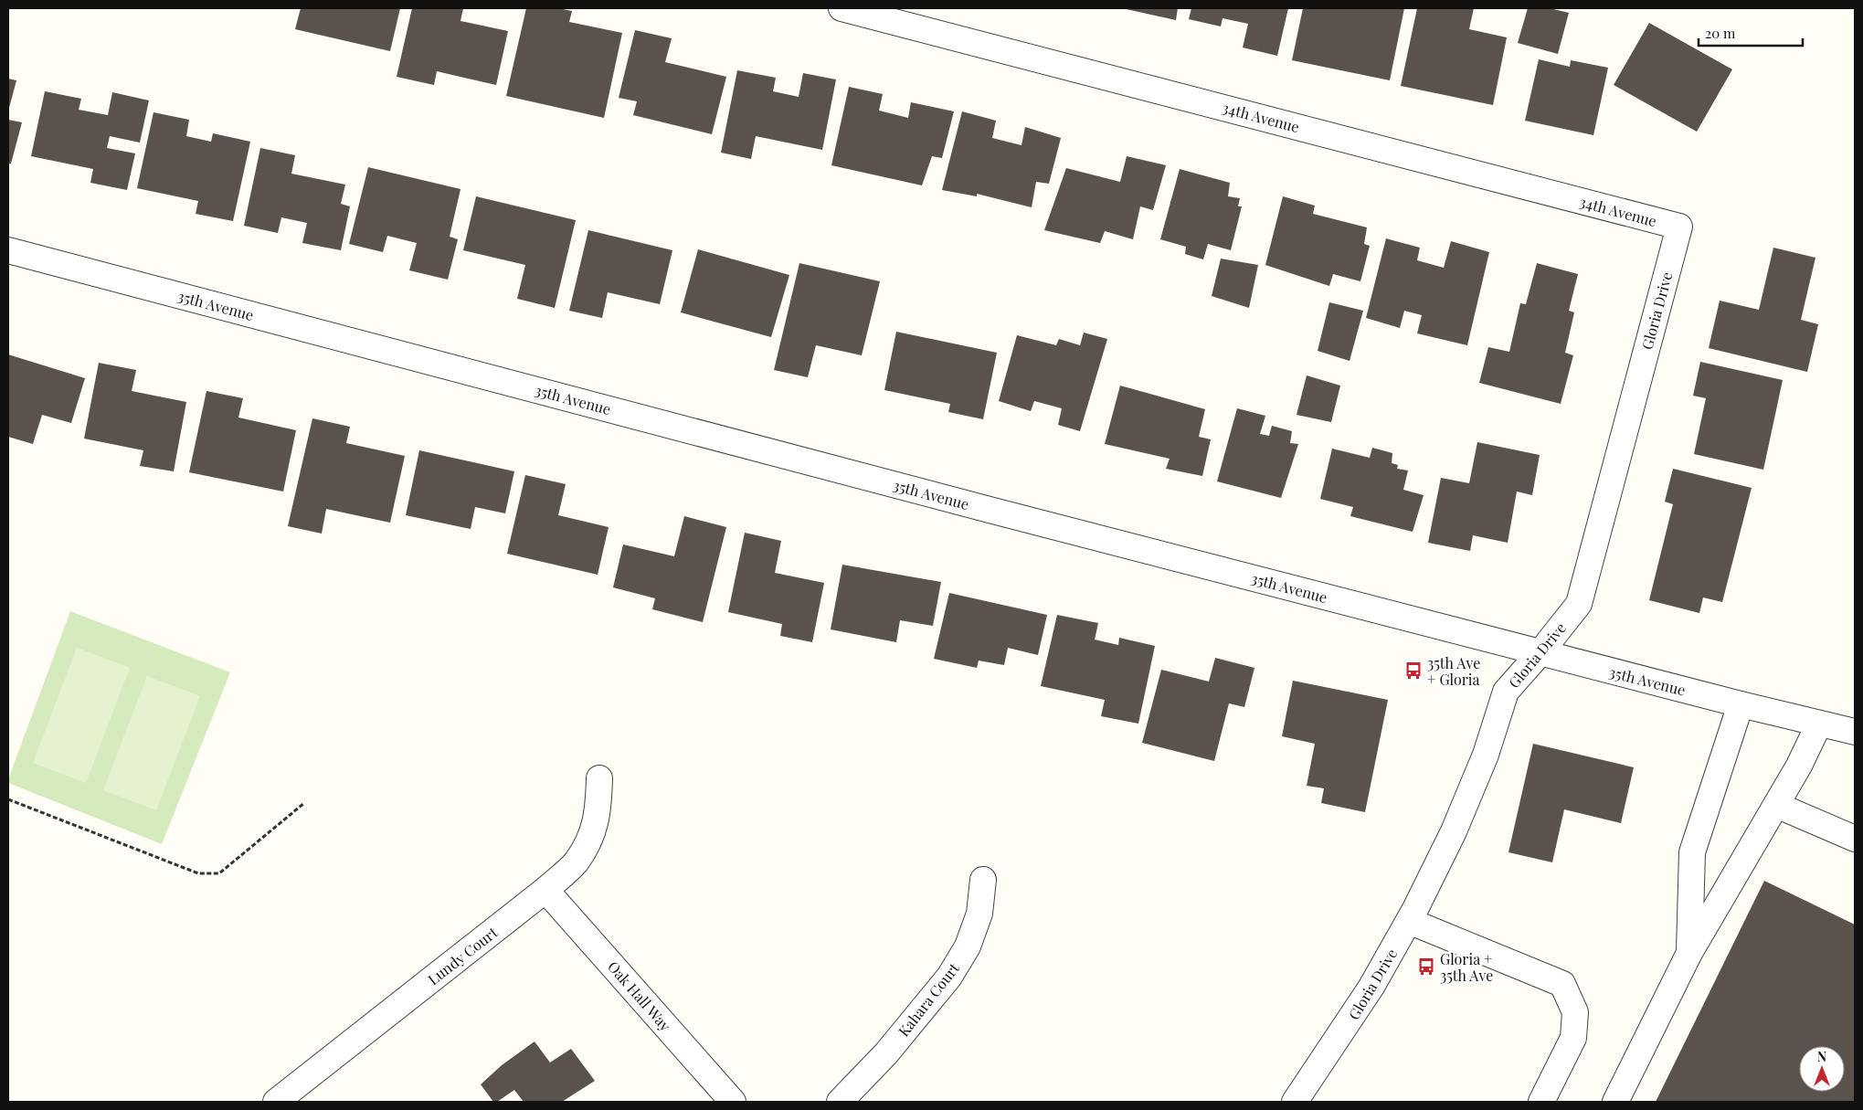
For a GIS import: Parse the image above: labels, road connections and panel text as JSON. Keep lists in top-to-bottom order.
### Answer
{
  "streets": {
    "street": [
      "34th Avenue",
      "35th Avenue",
      "Gloria Drive",
      "Lundy Court",
      "Oak Hall Way",
      "Kahara Court"
    ]
  },
  "crossings": [
    ["34th Avenue", "Gloria Drive"],
    ["35th Avenue", "Gloria Drive"],
    ["Lundy Court", "Oak Hall Way"]
  ],
  "places": {
    "bus stop": ["35th Ave + Gloria", "Gloria + 35th Ave"]
  },
  "scale_bar": "20 m",
  "north": "top"
}
